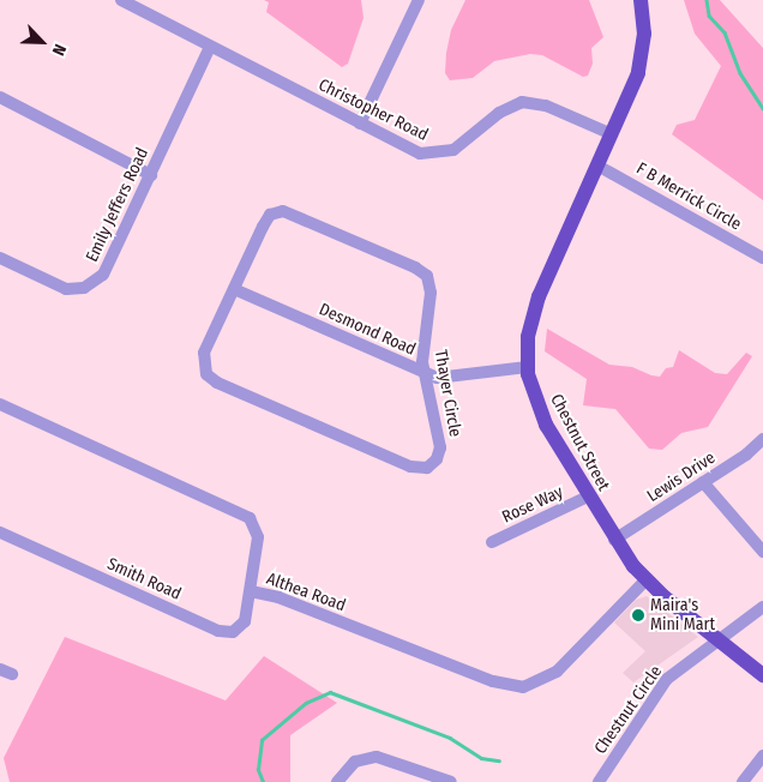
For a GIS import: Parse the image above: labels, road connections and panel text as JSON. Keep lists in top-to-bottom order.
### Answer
{
  "streets": {
    "main road": ["Chestnut Street"],
    "street": [
      "Christopher Road",
      "F B Merrick Circle",
      "Emily Jeffers Road",
      "Desmond Road",
      "Thayer Circle",
      "Lewis Drive",
      "Rose Way",
      "Smith Road",
      "Althea Road",
      "Chestnut Circle"
    ]
  },
  "crossings": [
    ["Christopher Road", "Emily Jeffers Road"],
    ["Christopher Road", "Chestnut Street"],
    ["F B Merrick Circle", "Chestnut Street"],
    ["Desmond Road", "Thayer Circle"],
    ["Desmond Road", "Chestnut Street"],
    ["Chestnut Street", "Lewis Drive"],
    ["Chestnut Street", "Rose Way"],
    ["Chestnut Street", "Althea Road"],
    ["Chestnut Street", "Chestnut Circle"],
    ["Smith Road", "Althea Road"]
  ],
  "places": ["Maira's Mini Mart"],
  "north": "bottom right"
}
